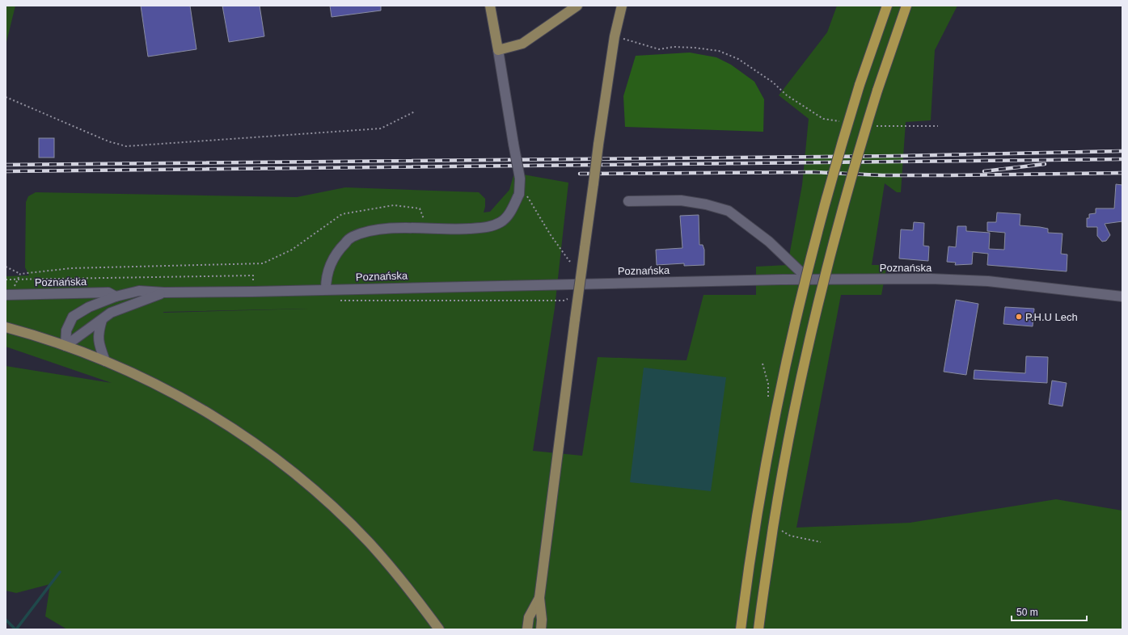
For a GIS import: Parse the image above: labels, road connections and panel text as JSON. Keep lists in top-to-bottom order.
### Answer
{
  "streets": {
    "street": ["Poznańska"]
  },
  "places": ["P.H.U Lech"],
  "scale_bar": "50 m"
}
